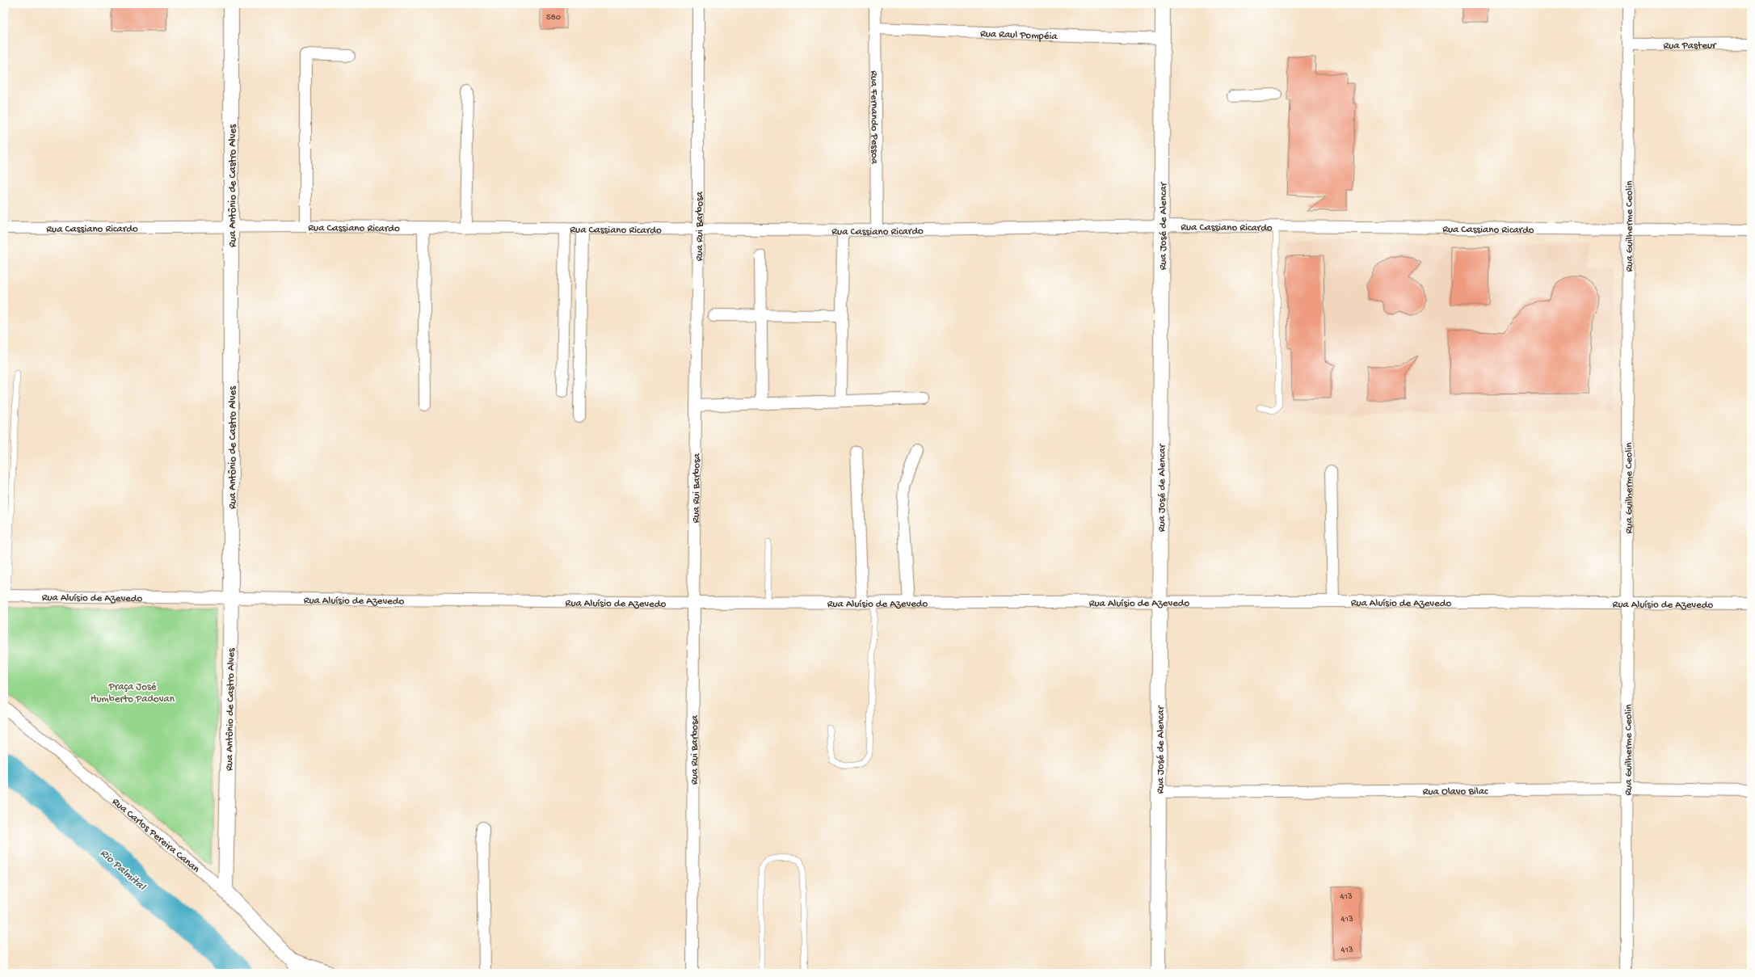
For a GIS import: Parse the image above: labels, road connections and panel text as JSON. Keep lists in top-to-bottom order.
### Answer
{
  "streets": {
    "street": [
      "Rua Raul Pompéia",
      "Rua Pasteur",
      "Rua Fernando Pessoa",
      "Rua Antônio de Castro Alves",
      "Rua Cassiano Ricardo",
      "Rua Rui Barbosa",
      "Rua José de Alencar",
      "Rua Guilherme Ceolin",
      "Rua Aluísio de Azevedo",
      "Rua Olavo Bilac",
      "Rua Carlos Pereira Canan"
    ]
  },
  "crossings": [
    ["Rua Raul Pompéia", "Rua Fernando Pessoa"],
    ["Rua Raul Pompéia", "Rua José de Alencar"],
    ["Rua Pasteur", "Rua Guilherme Ceolin"],
    ["Rua Fernando Pessoa", "Rua Cassiano Ricardo"],
    ["Rua Antônio de Castro Alves", "Rua Cassiano Ricardo"],
    ["Rua Antônio de Castro Alves", "Rua Aluísio de Azevedo"],
    ["Rua Antônio de Castro Alves", "Rua Carlos Pereira Canan"],
    ["Rua Cassiano Ricardo", "Rua Rui Barbosa"],
    ["Rua Cassiano Ricardo", "Rua José de Alencar"],
    ["Rua Cassiano Ricardo", "Rua Guilherme Ceolin"],
    ["Rua Rui Barbosa", "Rua Aluísio de Azevedo"],
    ["Rua José de Alencar", "Rua Aluísio de Azevedo"],
    ["Rua José de Alencar", "Rua Olavo Bilac"],
    ["Rua Guilherme Ceolin", "Rua Aluísio de Azevedo"],
    ["Rua Guilherme Ceolin", "Rua Olavo Bilac"]
  ],
  "water": ["Rio Palmital"],
  "parks": ["Praça José Humberto Padovan"],
  "house_numbers": [
    "580",
    "413",
    "413",
    "413"
  ]
}
